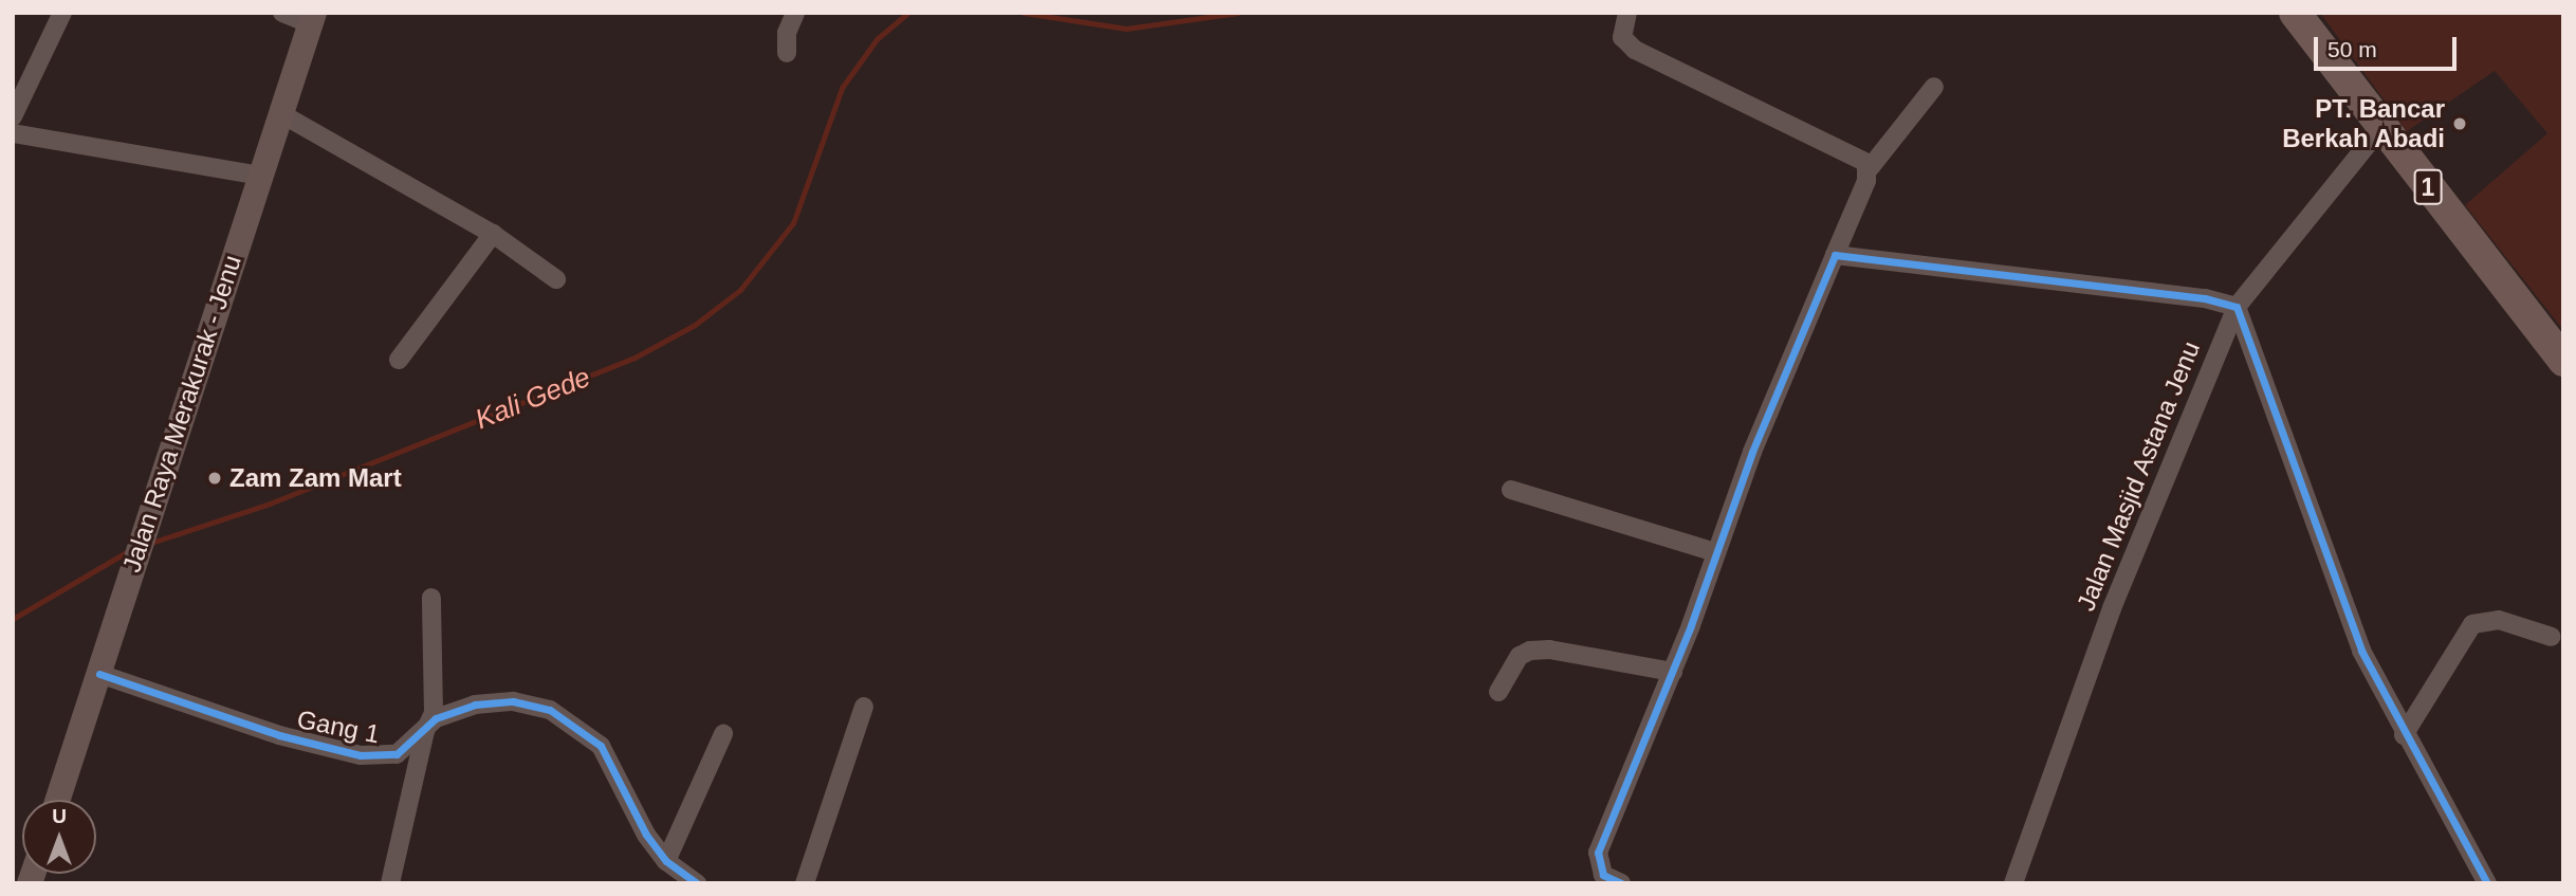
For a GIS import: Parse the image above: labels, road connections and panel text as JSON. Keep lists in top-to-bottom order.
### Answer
{
  "streets": {
    "highway": ["1"],
    "main road": ["Jalan Raya Merakurak - Jenu"],
    "street": ["Jalan Masjid Astana Jenu", "Gang 1"]
  },
  "crossings": [
    ["1", "Jalan Masjid Astana Jenu"],
    ["Jalan Raya Merakurak - Jenu", "Gang 1"]
  ],
  "water": ["Kali Gede"],
  "places": ["PT. Bancar Berkah Abadi", "Zam Zam Mart"],
  "scale_bar": "50 m",
  "north": "top"
}
